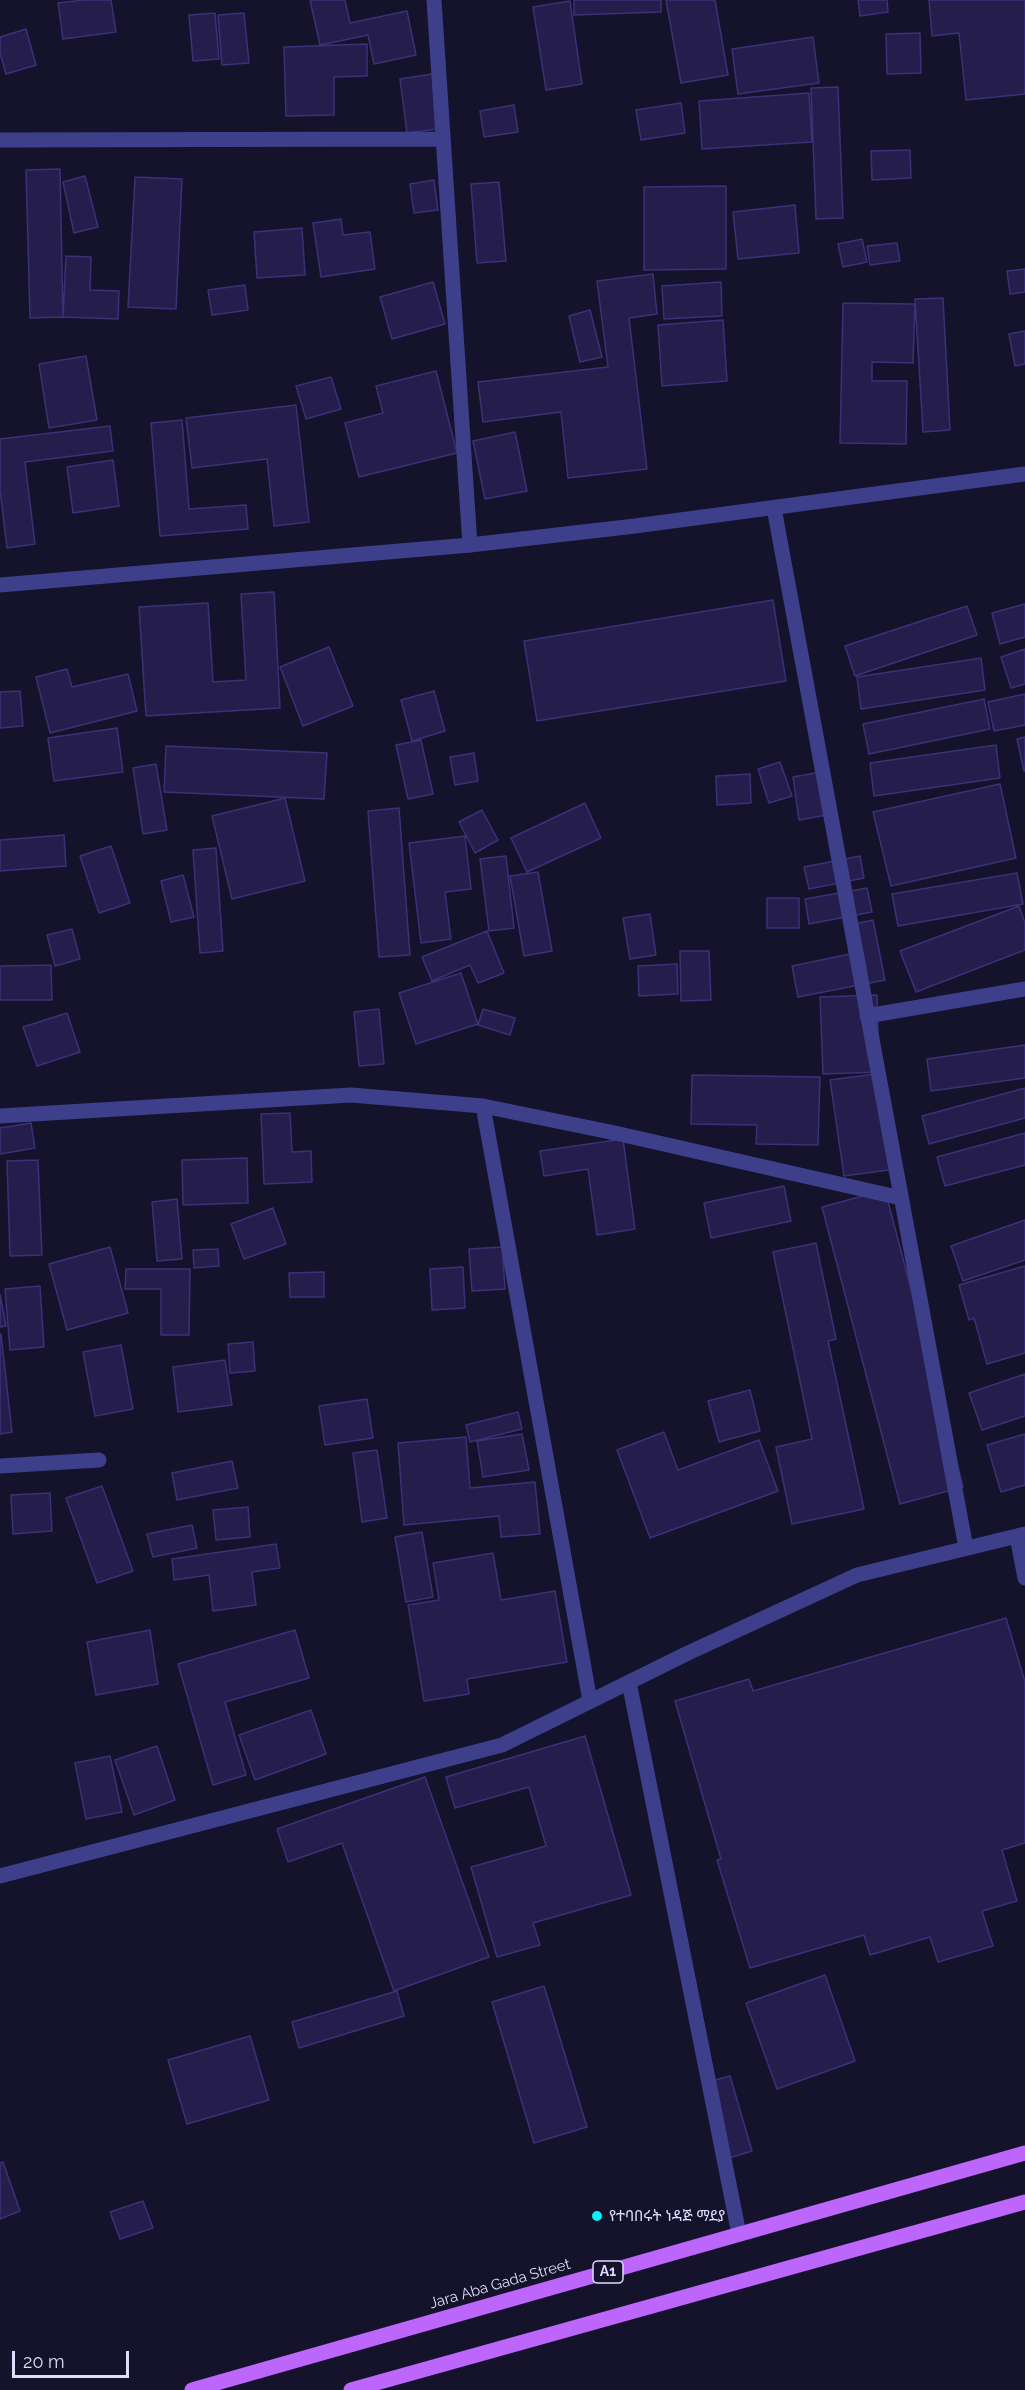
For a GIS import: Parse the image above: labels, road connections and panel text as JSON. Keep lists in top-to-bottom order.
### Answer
{
  "streets": {
    "main road": ["A1", "Jara Aba Gada Street"]
  },
  "places": ["የተባበሩት ነዳጅ ማደያ"],
  "scale_bar": "20 m"
}
